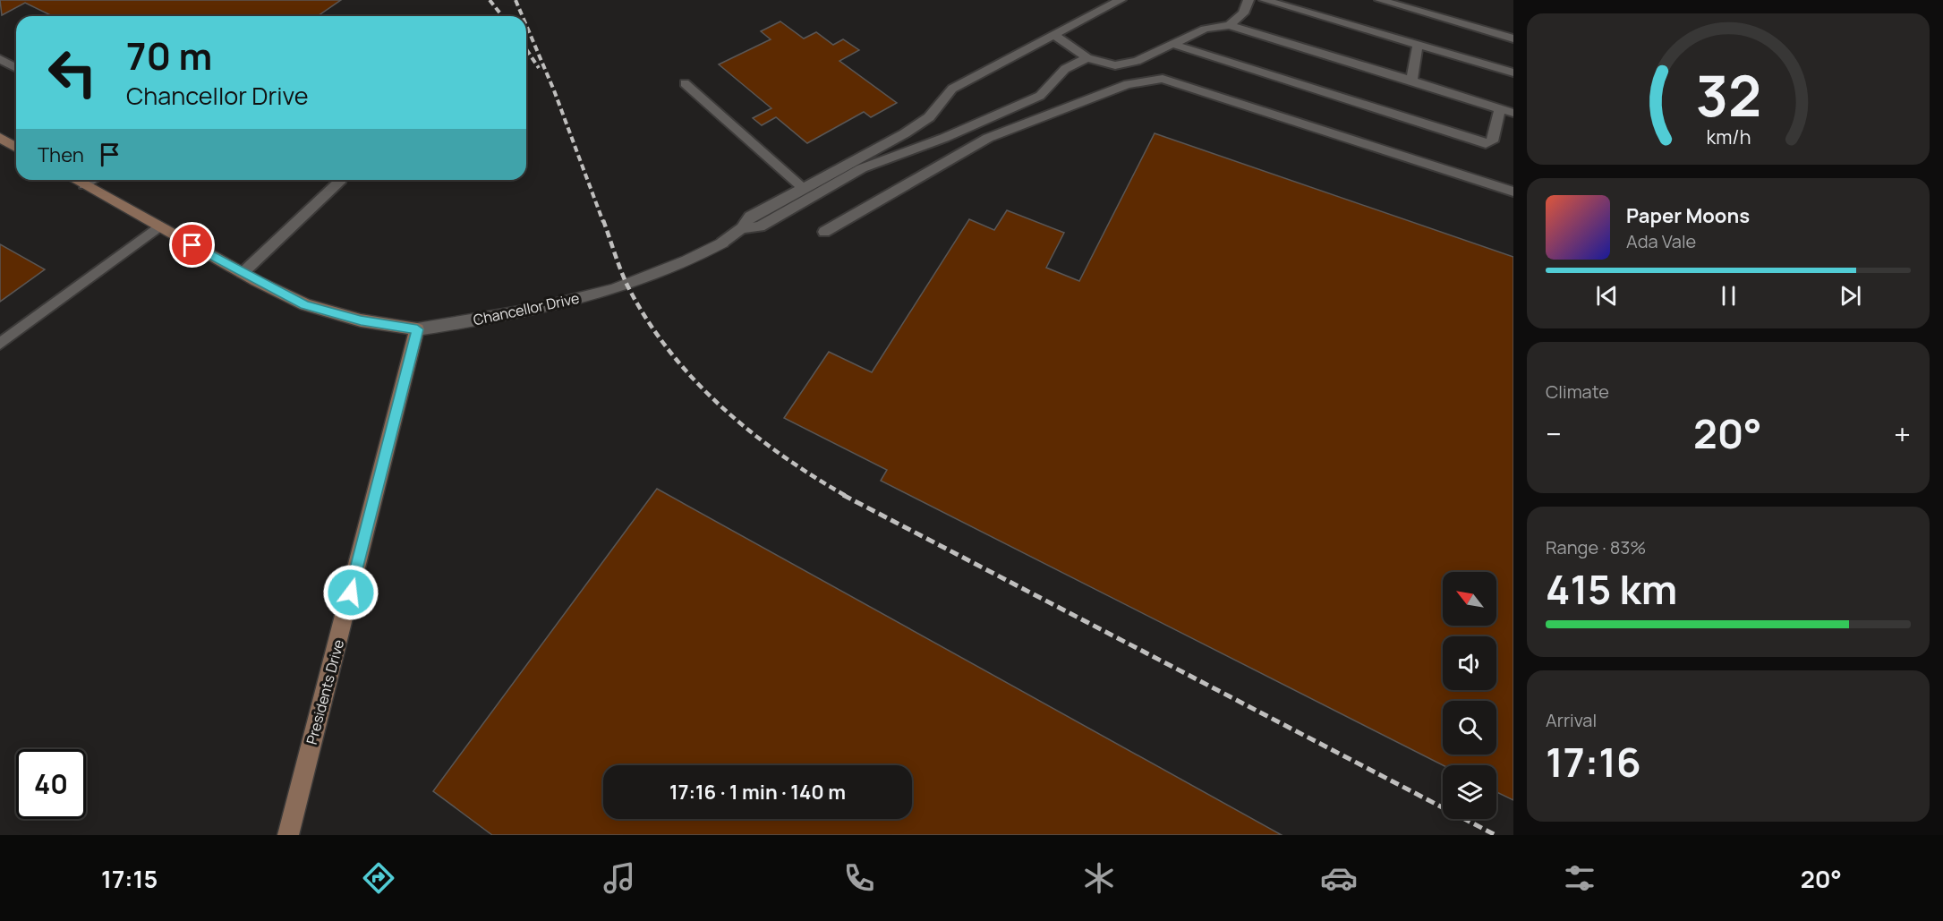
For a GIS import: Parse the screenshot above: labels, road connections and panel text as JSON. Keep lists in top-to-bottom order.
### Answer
{
  "streets": {
    "street": ["Chancellor Drive", "Presidents Drive"]
  },
  "crossings": [
    ["Chancellor Drive", "Presidents Drive"]
  ],
  "north": "top left",
  "page": {
    "turn": ["70 m", "Chancellor Drive"],
    "then": "Then",
    "song": ["Paper Moons", "Ada Vale"],
    "tile": [
      "Climate",
      ["Range · 83%", "415 km"],
      ["Arrival", "17:16"]
    ],
    "heat": ["−", "20°", "+"],
    "limit": "40",
    "trip": "17:16 · 1 min · 140 m",
    "tabs": ["17:15", "20°"],
    "gauge": ["32", "km/h"]
  }
}
